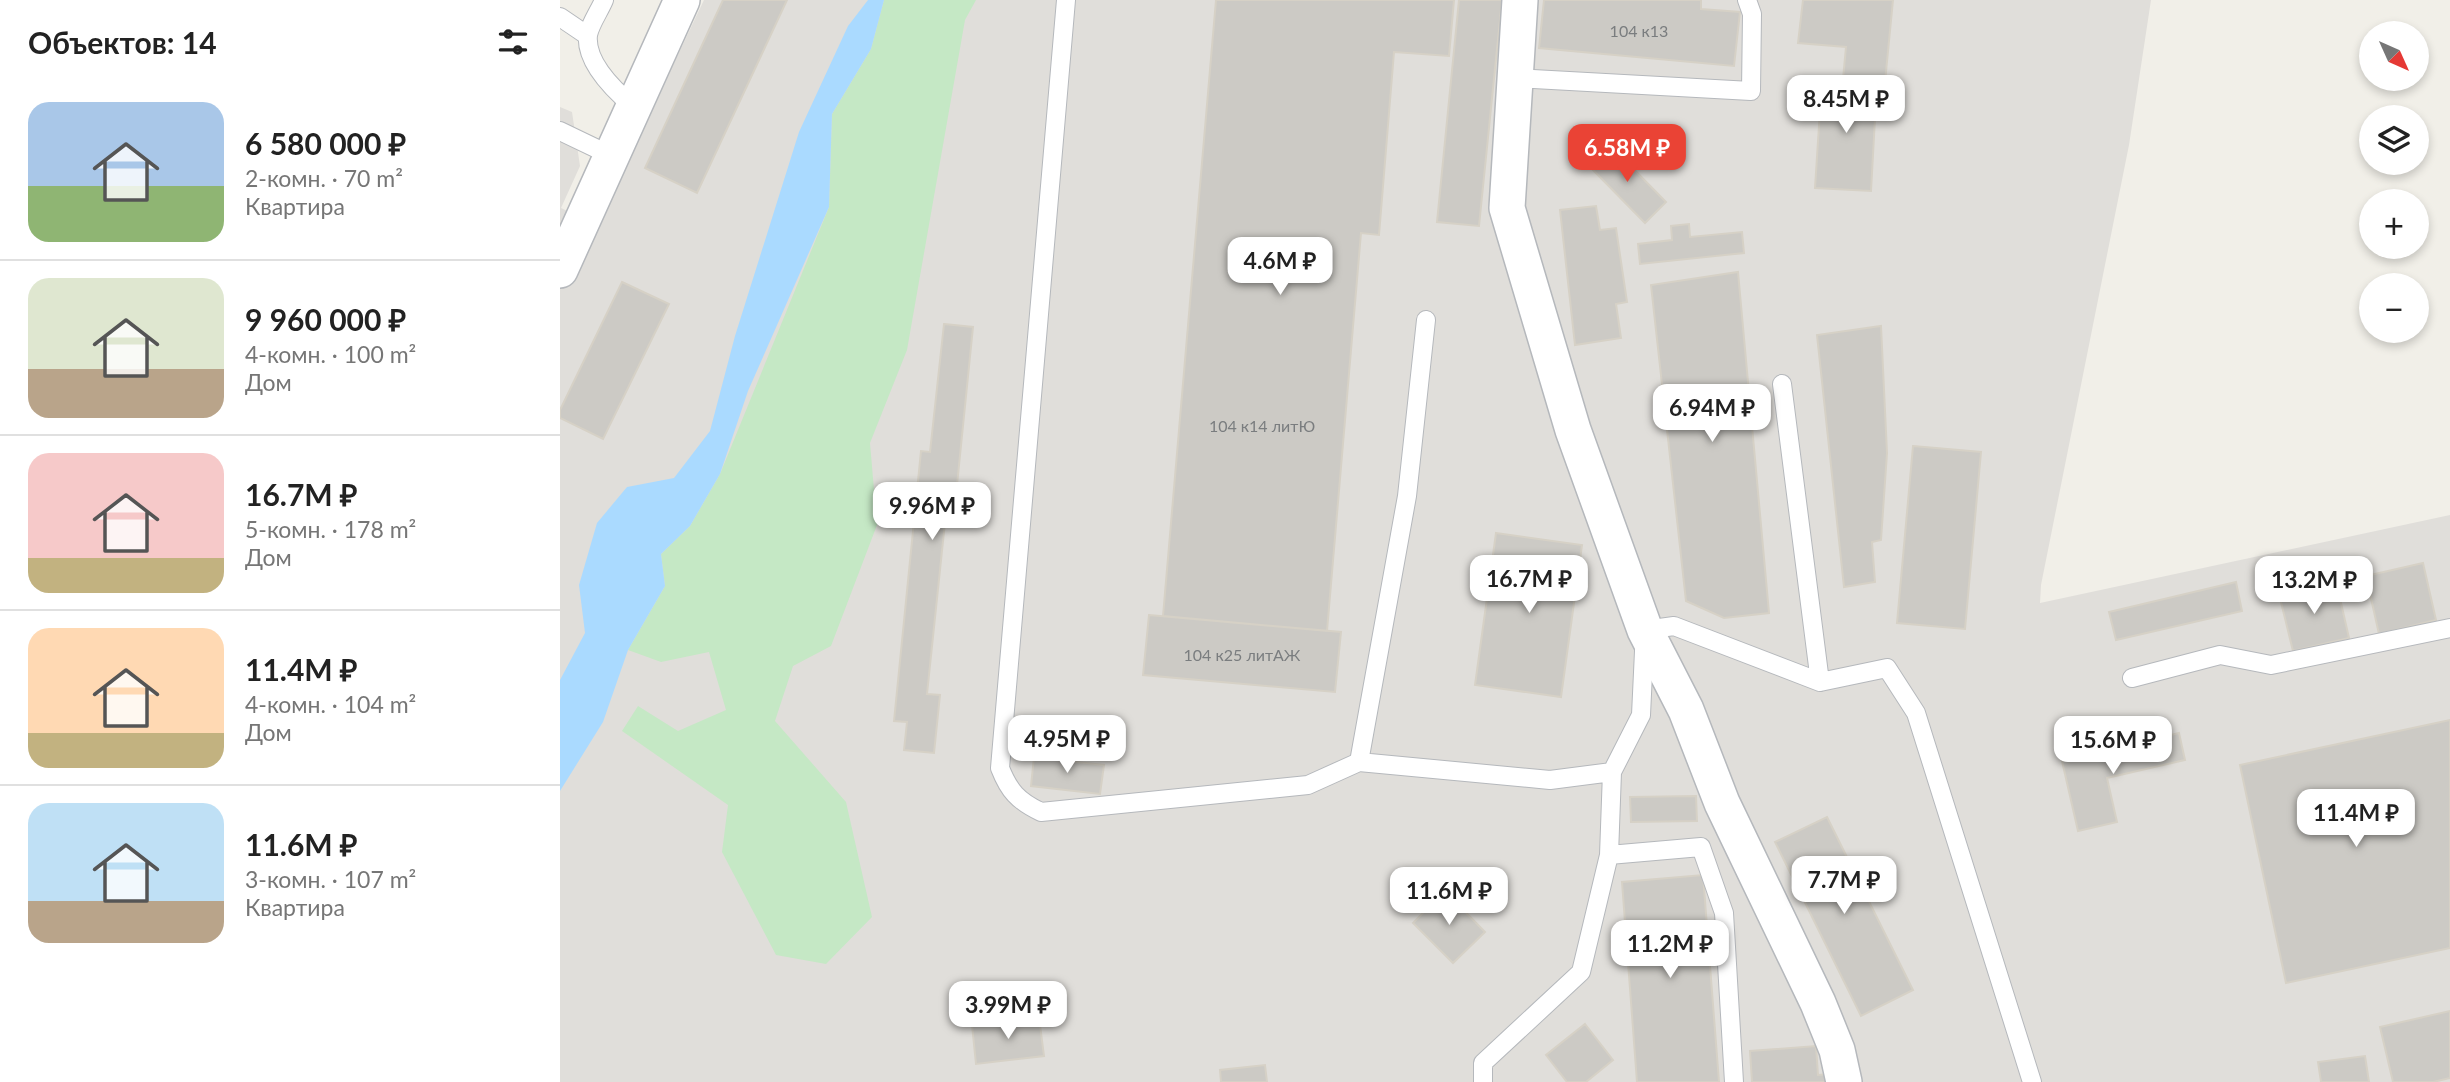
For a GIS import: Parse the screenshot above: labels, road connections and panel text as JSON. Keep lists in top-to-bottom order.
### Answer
{
  "house_numbers": ["104 к13", "104 к14 литЮ", "104 к25 литАЖ"],
  "north": "bottom right",
  "page": {
    "heading": "Объектов: 14",
    "map_buttons": ["+", "−"],
    "price": [
      "8.45M ₽",
      "6.58M ₽",
      "4.6M ₽",
      "6.94M ₽",
      "9.96M ₽",
      "16.7M ₽",
      "13.2M ₽",
      "4.95M ₽",
      "15.6M ₽",
      "11.4M ₽",
      "7.7M ₽",
      "11.6M ₽",
      "11.2M ₽",
      "3.99M ₽"
    ],
    "list": [
      {
        "name": "6 580 000 ₽",
        "note": "2-комн. · 70 m² · Квартира"
      },
      {
        "name": "9 960 000 ₽",
        "note": "4-комн. · 100 m² · Дом"
      },
      {
        "name": "16.7M ₽",
        "note": "5-комн. · 178 m² · Дом"
      },
      {
        "name": "11.4M ₽",
        "note": "4-комн. · 104 m² · Дом"
      },
      {
        "name": "11.6M ₽",
        "note": "3-комн. · 107 m² · Квартира"
      }
    ]
  }
}
